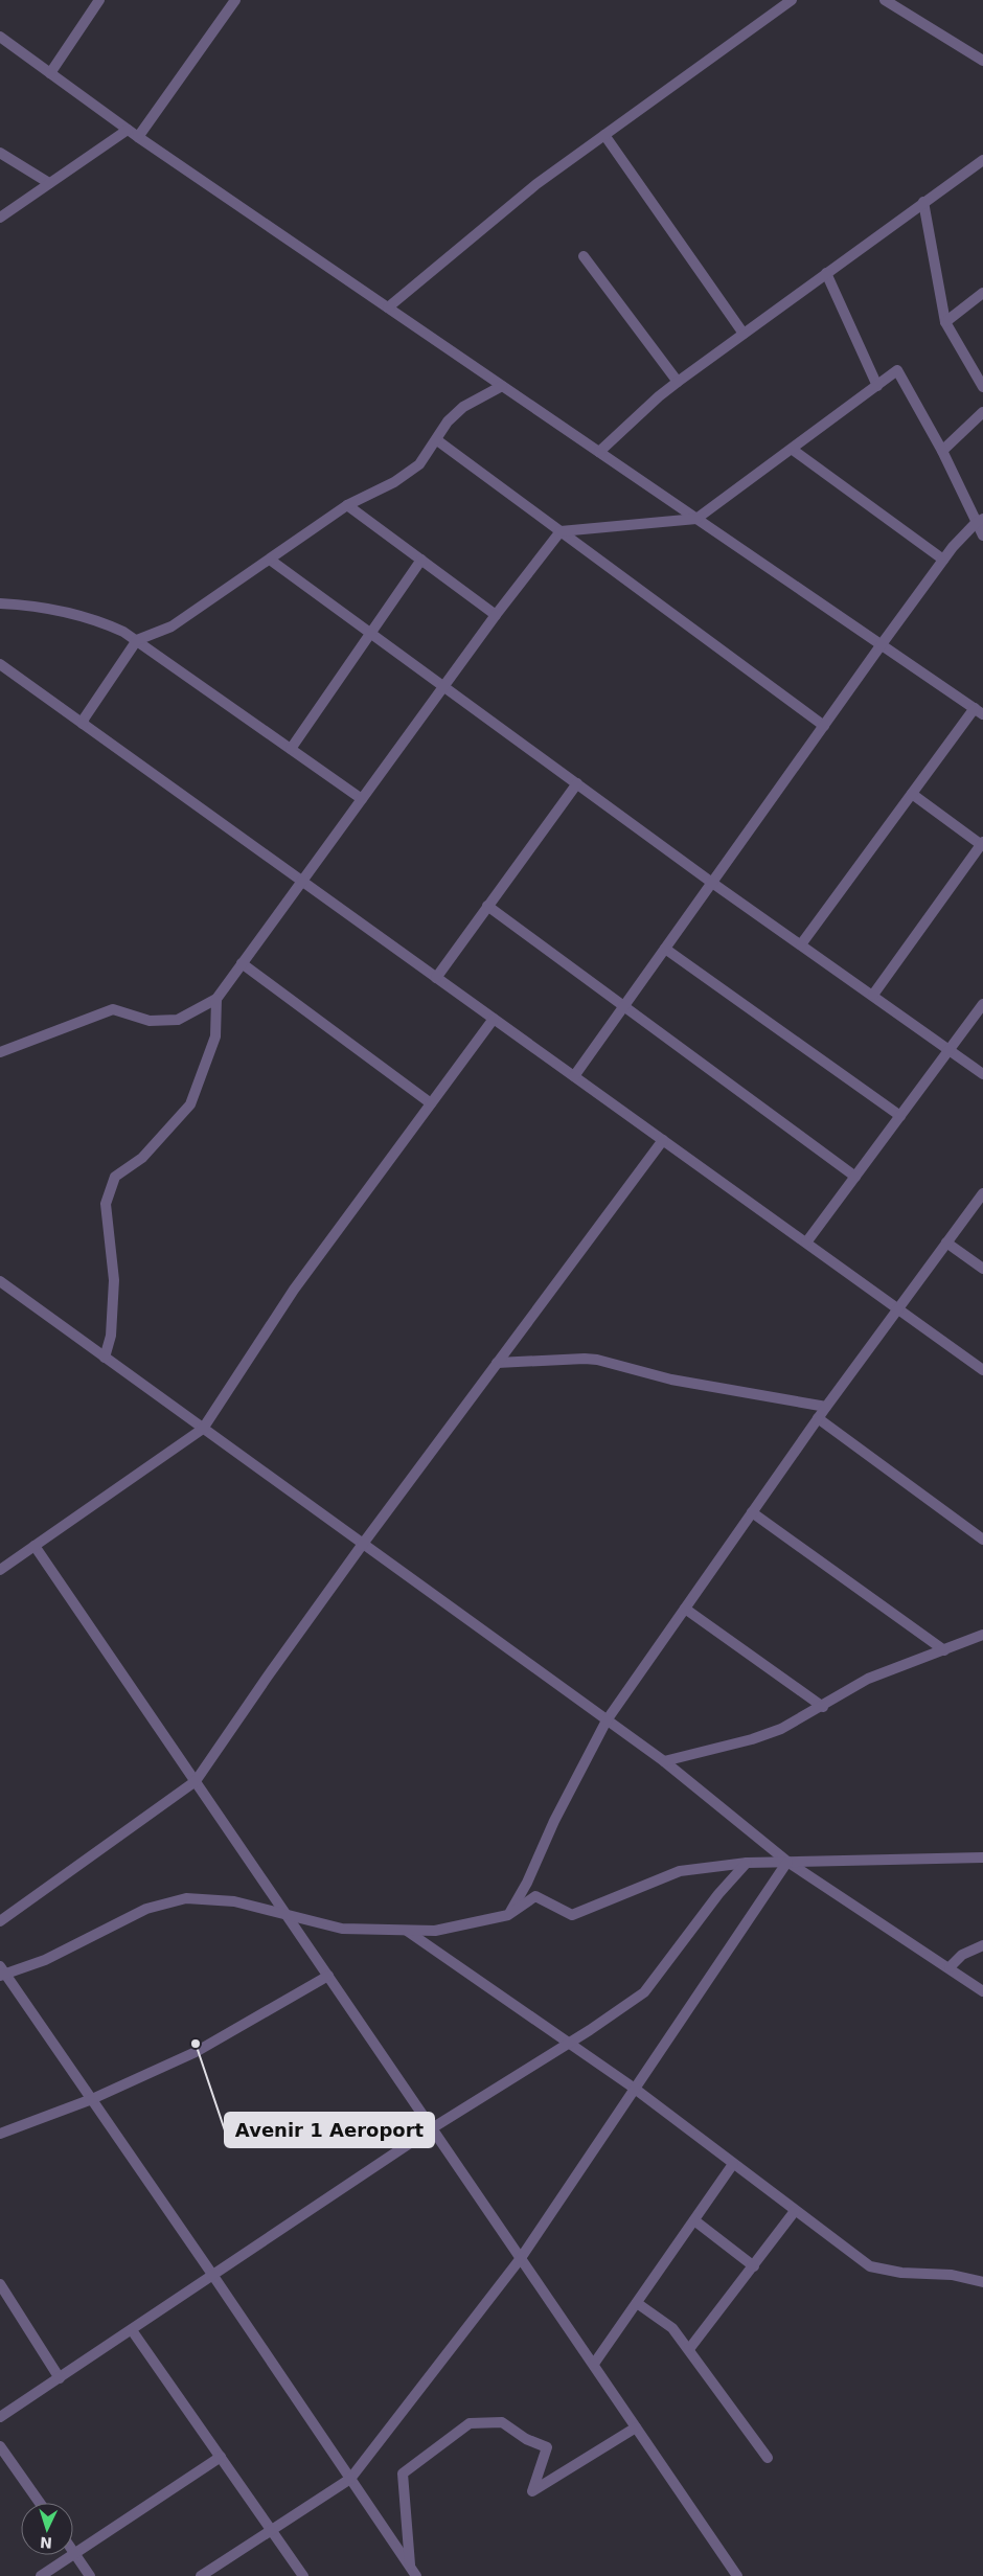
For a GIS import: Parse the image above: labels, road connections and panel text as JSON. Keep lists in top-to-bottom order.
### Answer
{
  "places": ["Avenir 1 Aeroport"],
  "north": "bottom"
}
